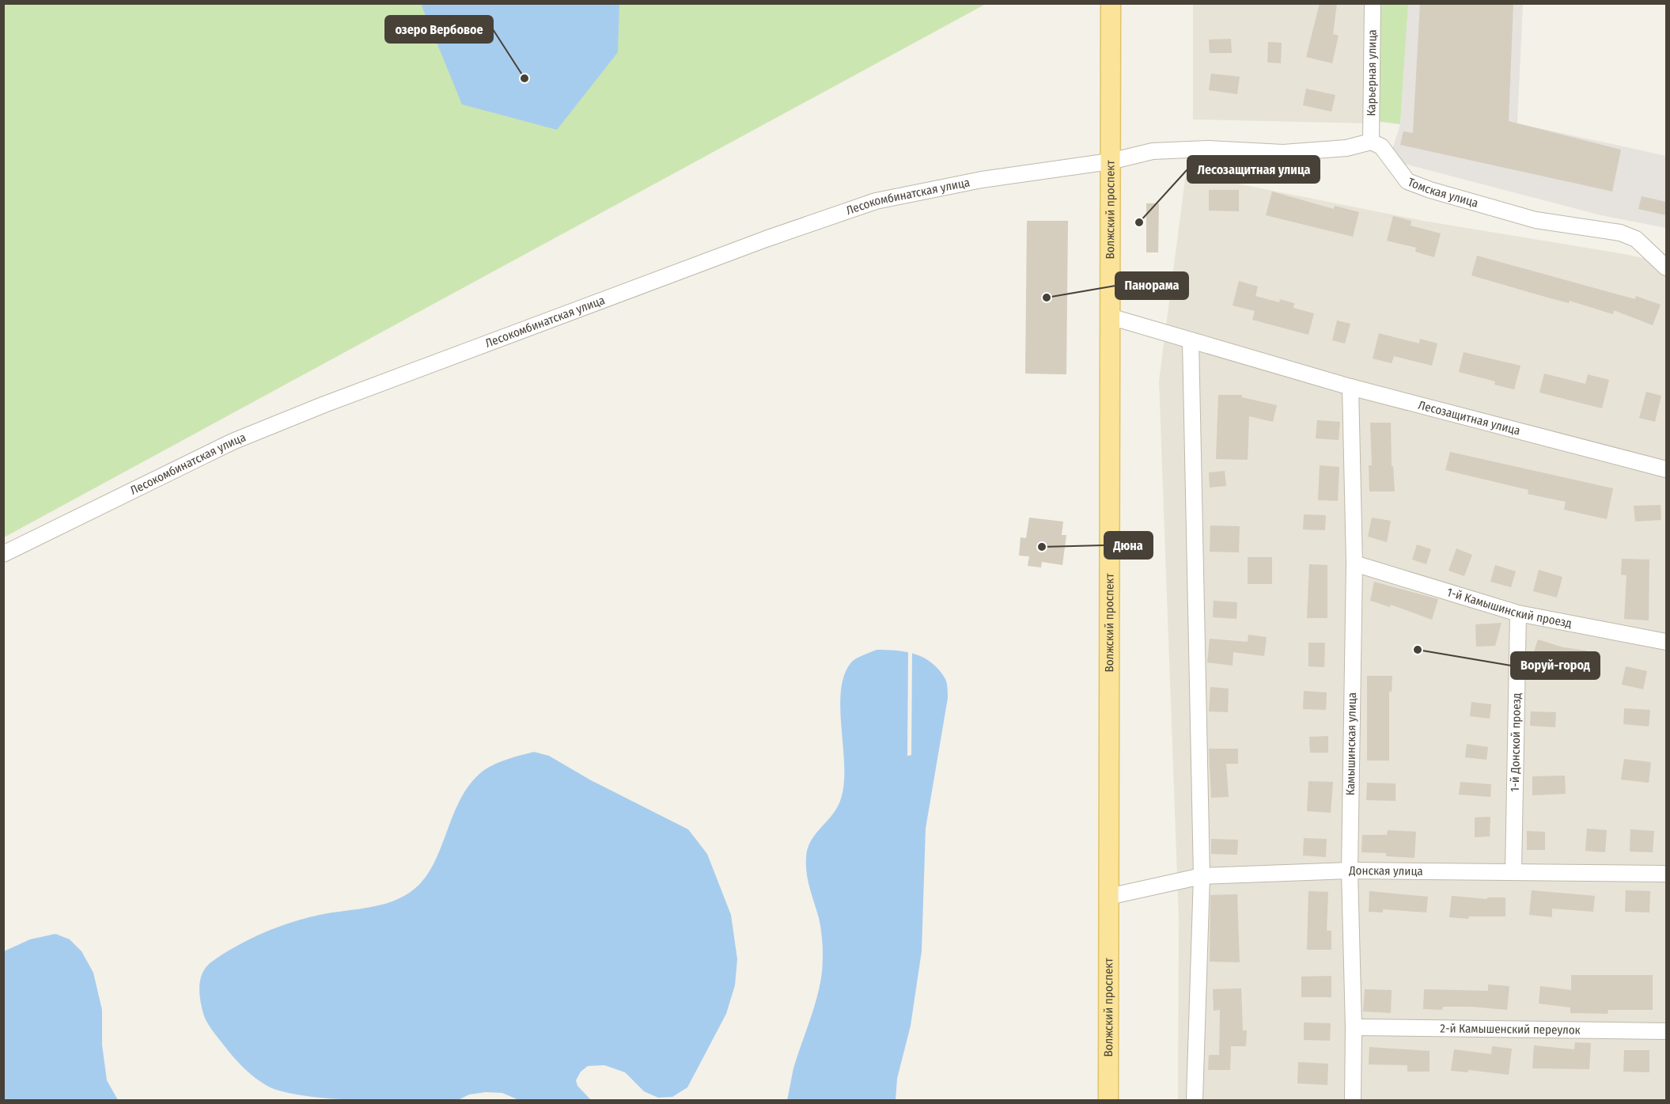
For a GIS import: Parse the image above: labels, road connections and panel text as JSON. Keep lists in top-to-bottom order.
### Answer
{
  "streets": {
    "main road": ["Волжский проспект"],
    "street": [
      "Карьерная улица",
      "Томская улица",
      "Лесокомбинатская улица",
      "Лесозащитная улица",
      "1-й Камышинский проезд",
      "1-й Донской проезд",
      "Камышинская улица",
      "Донская улица",
      "2-й Камышенский переулок"
    ]
  },
  "crossings": [
    ["Карьерная улица", "Томская улица"],
    ["Лесокомбинатская улица", "Волжский проспект"],
    ["Волжский проспект", "Лесозащитная улица"],
    ["Волжский проспект", "Донская улица"],
    ["Лесозащитная улица", "Камышинская улица"],
    ["1-й Камышинский проезд", "1-й Донской проезд"],
    ["1-й Камышинский проезд", "Камышинская улица"],
    ["1-й Донской проезд", "Донская улица"],
    ["Камышинская улица", "Донская улица"],
    ["Камышинская улица", "2-й Камышенский переулок"]
  ],
  "places": [
    "озеро Вербовое",
    "Лесозащитная улица",
    "Панорама",
    "Дюна",
    "Воруй-город"
  ]
}
